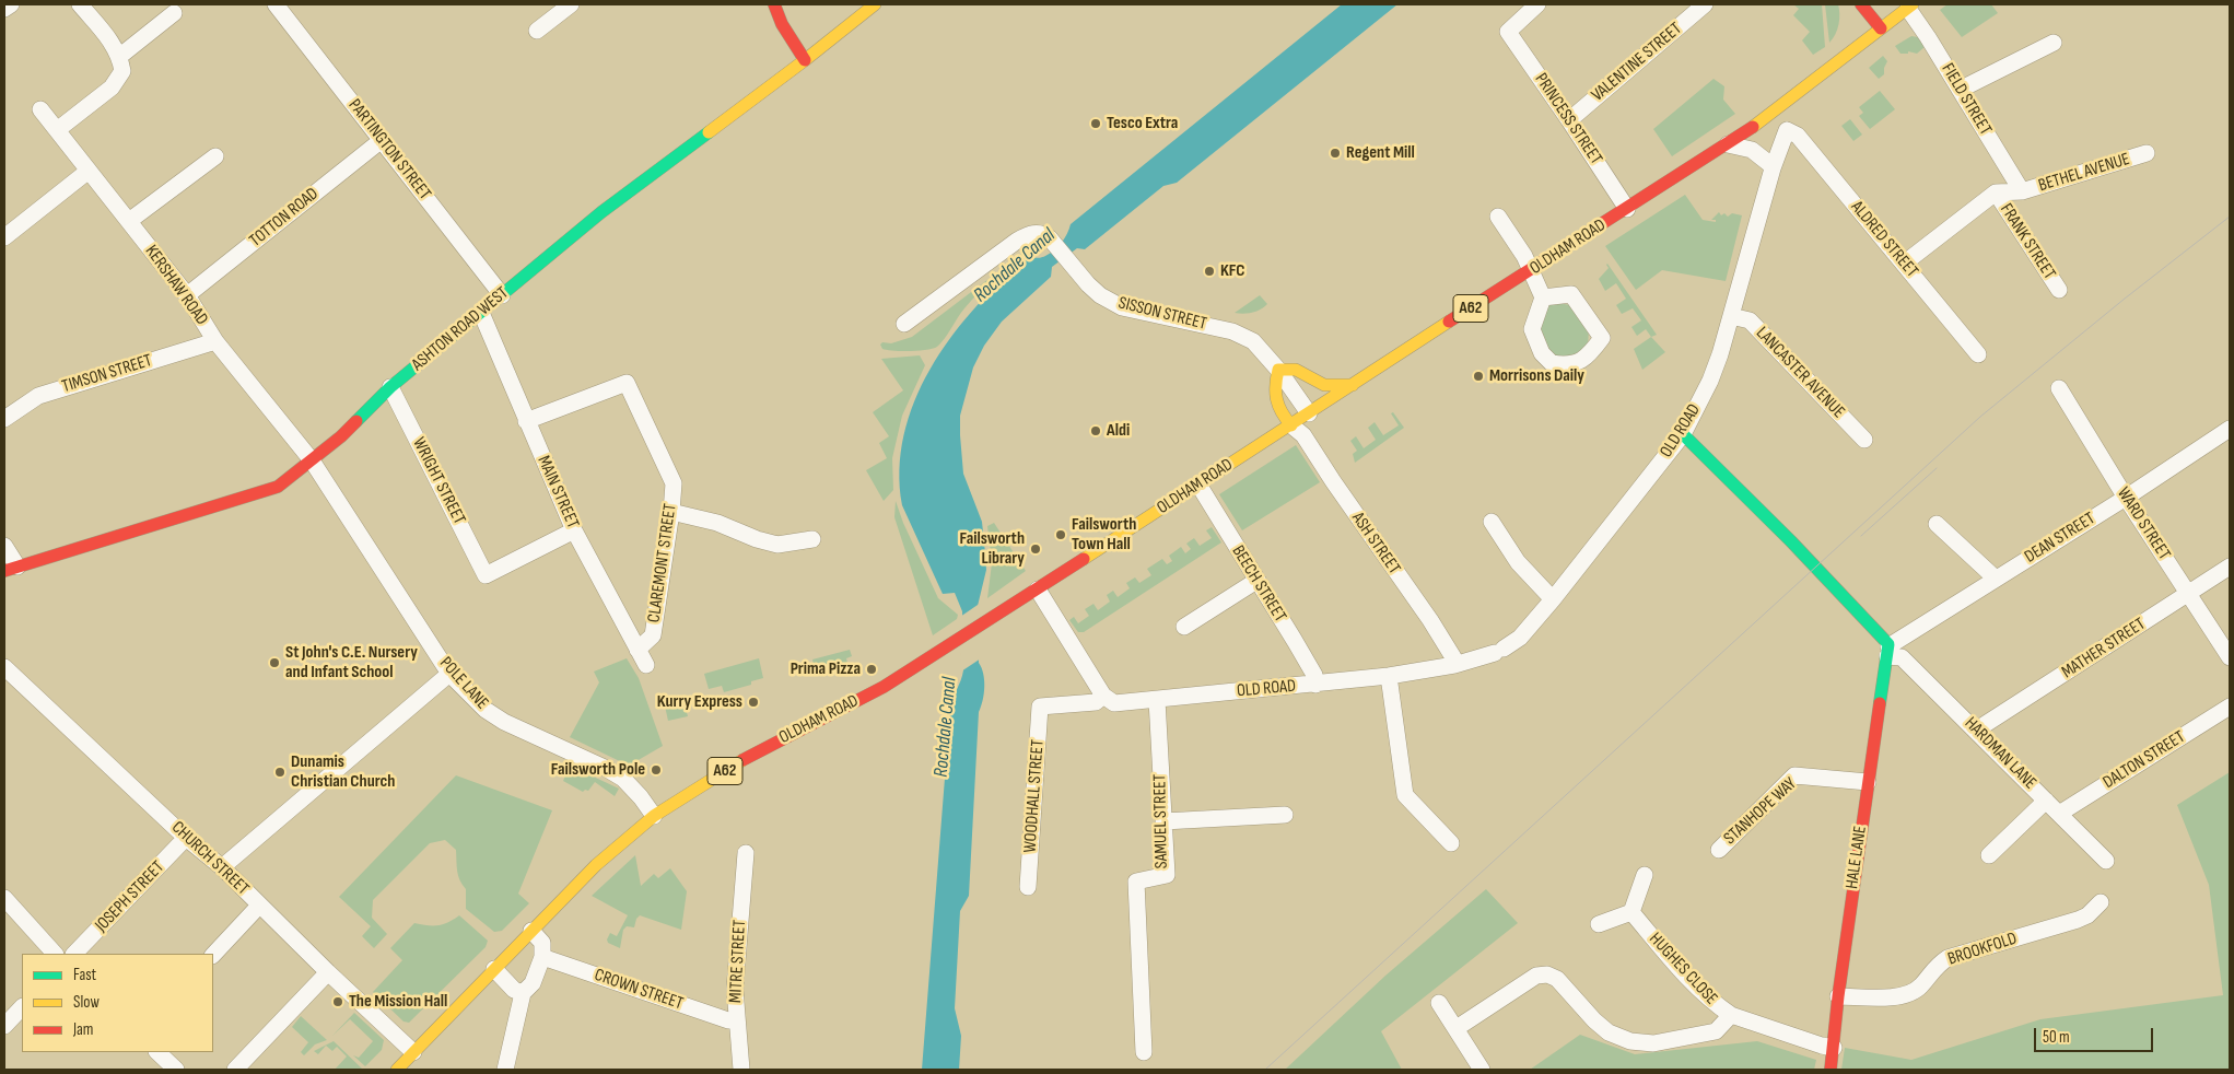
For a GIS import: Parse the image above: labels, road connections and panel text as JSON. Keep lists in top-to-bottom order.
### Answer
{
  "streets": {
    "main road": [
      "OLDHAM ROAD",
      "A62",
      "ASHTON ROAD WEST",
      "HARDMAN LANE",
      "HALE LANE"
    ],
    "street": [
      "VALENTINE STREET",
      "FIELD STREET",
      "PRINCESS STREET",
      "PARTINGTON STREET",
      "BETHEL AVENUE",
      "TOTTON ROAD",
      "ALDRED STREET",
      "FRANK STREET",
      "KERSHAW ROAD",
      "SISSON STREET",
      "LANCASTER AVENUE",
      "TIMSON STREET",
      "OLD ROAD",
      "WRIGHT STREET",
      "MAIN STREET",
      "WARD STREET",
      "DEAN STREET",
      "ASH STREET",
      "CLAREMONT STREET",
      "BEECH STREET",
      "MATHER STREET",
      "POLE LANE",
      "DALTON STREET",
      "WOODHALL STREET",
      "STANHOPE WAY",
      "SAMUEL STREET",
      "CHURCH STREET",
      "JOSEPH STREET",
      "BROOKFOLD",
      "MITRE STREET",
      "HUGHES CLOSE",
      "CROWN STREET"
    ]
  },
  "crossings": [
    ["VALENTINE STREET", "PRINCESS STREET"],
    ["FIELD STREET", "BETHEL AVENUE"],
    ["FIELD STREET", "OLDHAM ROAD"],
    ["PRINCESS STREET", "OLDHAM ROAD"],
    ["PARTINGTON STREET", "TOTTON ROAD"],
    ["PARTINGTON STREET", "ASHTON ROAD WEST"],
    ["BETHEL AVENUE", "FRANK STREET"],
    ["TOTTON ROAD", "KERSHAW ROAD"],
    ["ALDRED STREET", "OLD ROAD"],
    ["OLDHAM ROAD", "SISSON STREET"],
    ["OLDHAM ROAD", "ASH STREET"],
    ["OLDHAM ROAD", "BEECH STREET"],
    ["OLDHAM ROAD", "POLE LANE"],
    ["OLDHAM ROAD", "CHURCH STREET"],
    ["KERSHAW ROAD", "ASHTON ROAD WEST"],
    ["KERSHAW ROAD", "TIMSON STREET"],
    ["KERSHAW ROAD", "POLE LANE"],
    ["ASHTON ROAD WEST", "WRIGHT STREET"],
    ["ASHTON ROAD WEST", "MAIN STREET"],
    ["ASHTON ROAD WEST", "POLE LANE"],
    ["LANCASTER AVENUE", "OLD ROAD"],
    ["OLD ROAD", "ASH STREET"],
    ["OLD ROAD", "BEECH STREET"],
    ["OLD ROAD", "HARDMAN LANE"],
    ["OLD ROAD", "WOODHALL STREET"],
    ["OLD ROAD", "SAMUEL STREET"],
    ["WRIGHT STREET", "MAIN STREET"],
    ["MAIN STREET", "CLAREMONT STREET"],
    ["WARD STREET", "DEAN STREET"],
    ["WARD STREET", "MATHER STREET"],
    ["DEAN STREET", "HARDMAN LANE"],
    ["DEAN STREET", "HALE LANE"],
    ["MATHER STREET", "HARDMAN LANE"],
    ["HARDMAN LANE", "DALTON STREET"],
    ["HARDMAN LANE", "HALE LANE"],
    ["STANHOPE WAY", "HALE LANE"],
    ["HALE LANE", "BROOKFOLD"],
    ["HALE LANE", "HUGHES CLOSE"],
    ["CHURCH STREET", "JOSEPH STREET"],
    ["MITRE STREET", "CROWN STREET"]
  ],
  "water": ["Rochdale Canal"],
  "places": [
    "Tesco Extra",
    "Regent Mill",
    "KFC",
    "Morrisons Daily",
    "Aldi",
    "Failsworth Town Hall",
    "Failsworth Library",
    "St John's C.E. Nursery and Infant School",
    "Prima Pizza",
    "Kurry Express",
    "Failsworth Pole",
    "Dunamis Christian Church",
    "The Mission Hall"
  ],
  "legend": ["Fast", "Slow", "Jam"],
  "scale_bar": "50 m"
}
